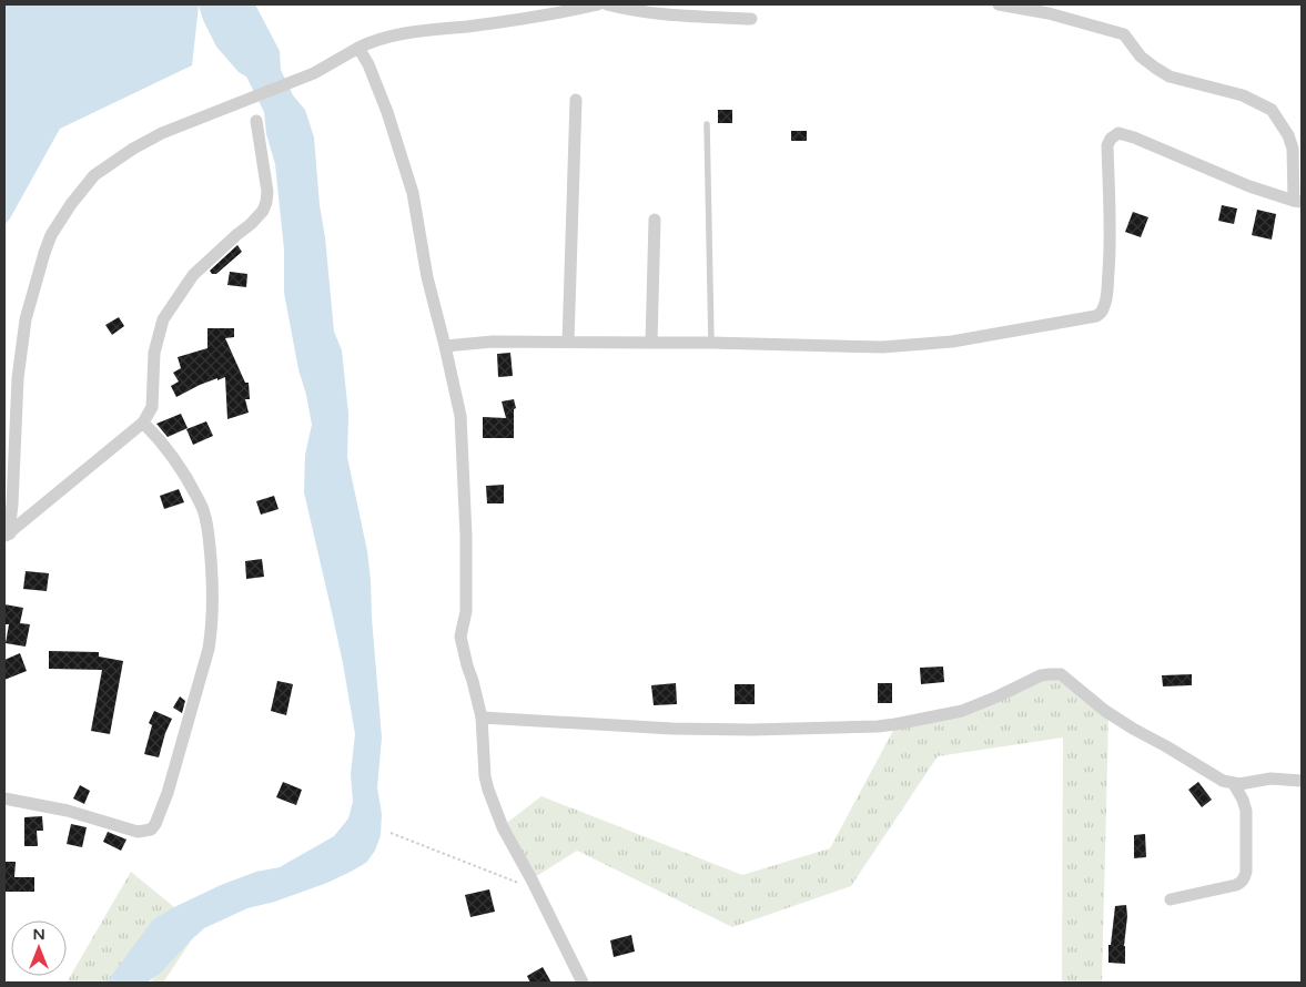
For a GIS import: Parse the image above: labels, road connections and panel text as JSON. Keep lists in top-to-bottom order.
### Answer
{
  "north": "top"
}
